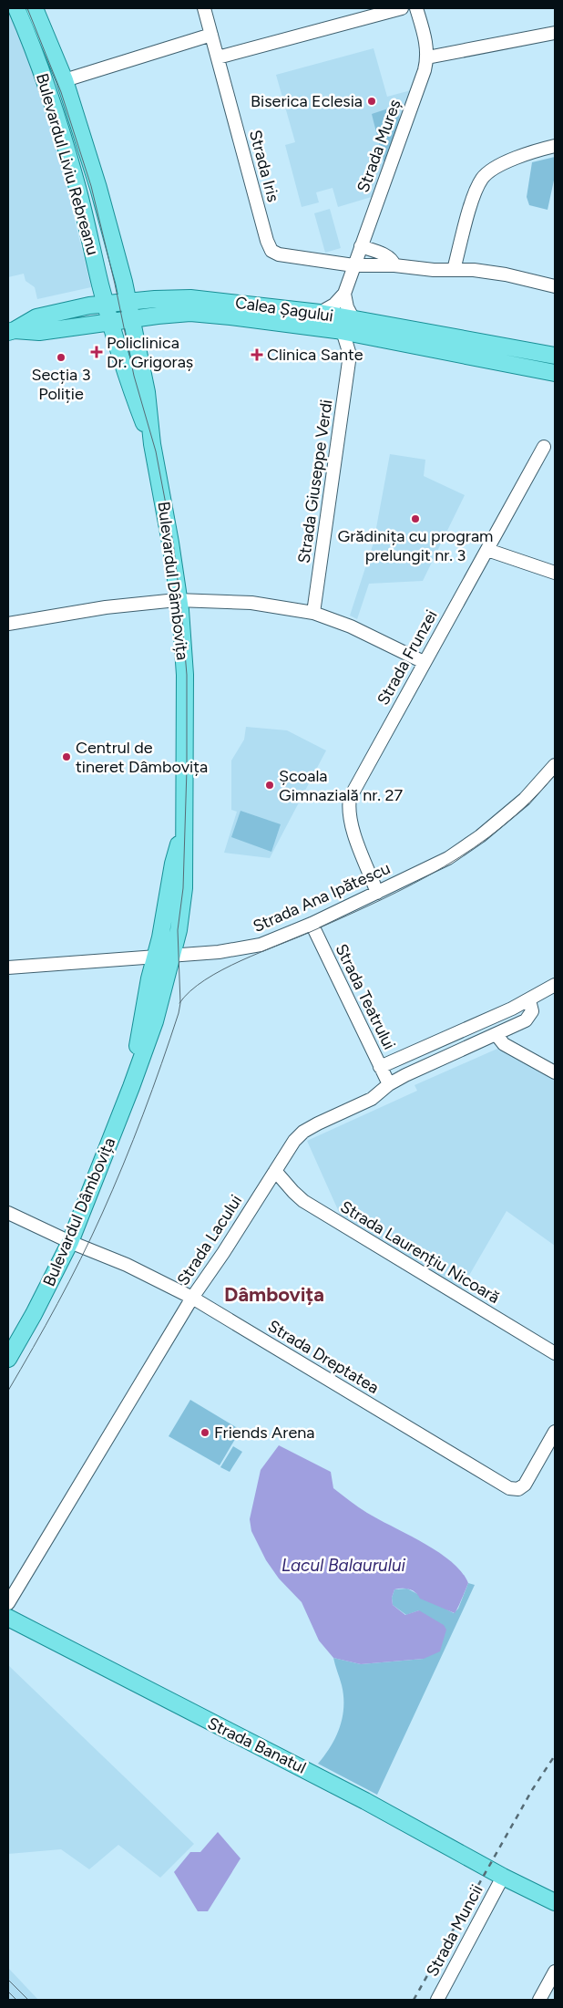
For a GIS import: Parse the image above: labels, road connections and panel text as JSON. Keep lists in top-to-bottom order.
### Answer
{
  "streets": {
    "main road": [
      "Bulevardul Liviu Rebreanu",
      "Calea Șagului",
      "Bulevardul Dâmbovița",
      "Strada Banatul"
    ],
    "street": [
      "Strada Mureș",
      "Strada Iris",
      "Strada Giuseppe Verdi",
      "Strada Frunzei",
      "Strada Ana Ipătescu",
      "Strada Teatrului",
      "Strada Lacului",
      "Strada Laurențiu Nicoară",
      "Strada Dreptatea",
      "Strada Muncii"
    ]
  },
  "crossings": [
    ["Strada Mureș", "Strada Iris"],
    ["Bulevardul Liviu Rebreanu", "Calea Șagului"],
    ["Bulevardul Liviu Rebreanu", "Bulevardul Dâmbovița"],
    ["Calea Șagului", "Strada Giuseppe Verdi"],
    ["Calea Șagului", "Bulevardul Dâmbovița"],
    ["Bulevardul Dâmbovița", "Strada Ana Ipătescu"],
    ["Bulevardul Dâmbovița", "Strada Dreptatea"],
    ["Strada Frunzei", "Strada Ana Ipătescu"],
    ["Strada Ana Ipătescu", "Strada Teatrului"],
    ["Strada Teatrului", "Strada Lacului"],
    ["Strada Lacului", "Strada Laurențiu Nicoară"],
    ["Strada Lacului", "Strada Dreptatea"],
    ["Strada Banatul", "Strada Muncii"]
  ],
  "districts": ["Dâmbovița"],
  "water": ["Lacul Balaurului"],
  "places": {
    "other": [
      "Biserica Eclesia",
      "Secția 3 Poliție",
      "Grădinița cu program prelungit nr. 3",
      "Centrul de tineret Dâmbovița",
      "Școala Gimnazială nr. 27",
      "Friends Arena"
    ],
    "health": ["Policlinica Dr. Grigoraș", "Clinica Sante"]
  }
}
